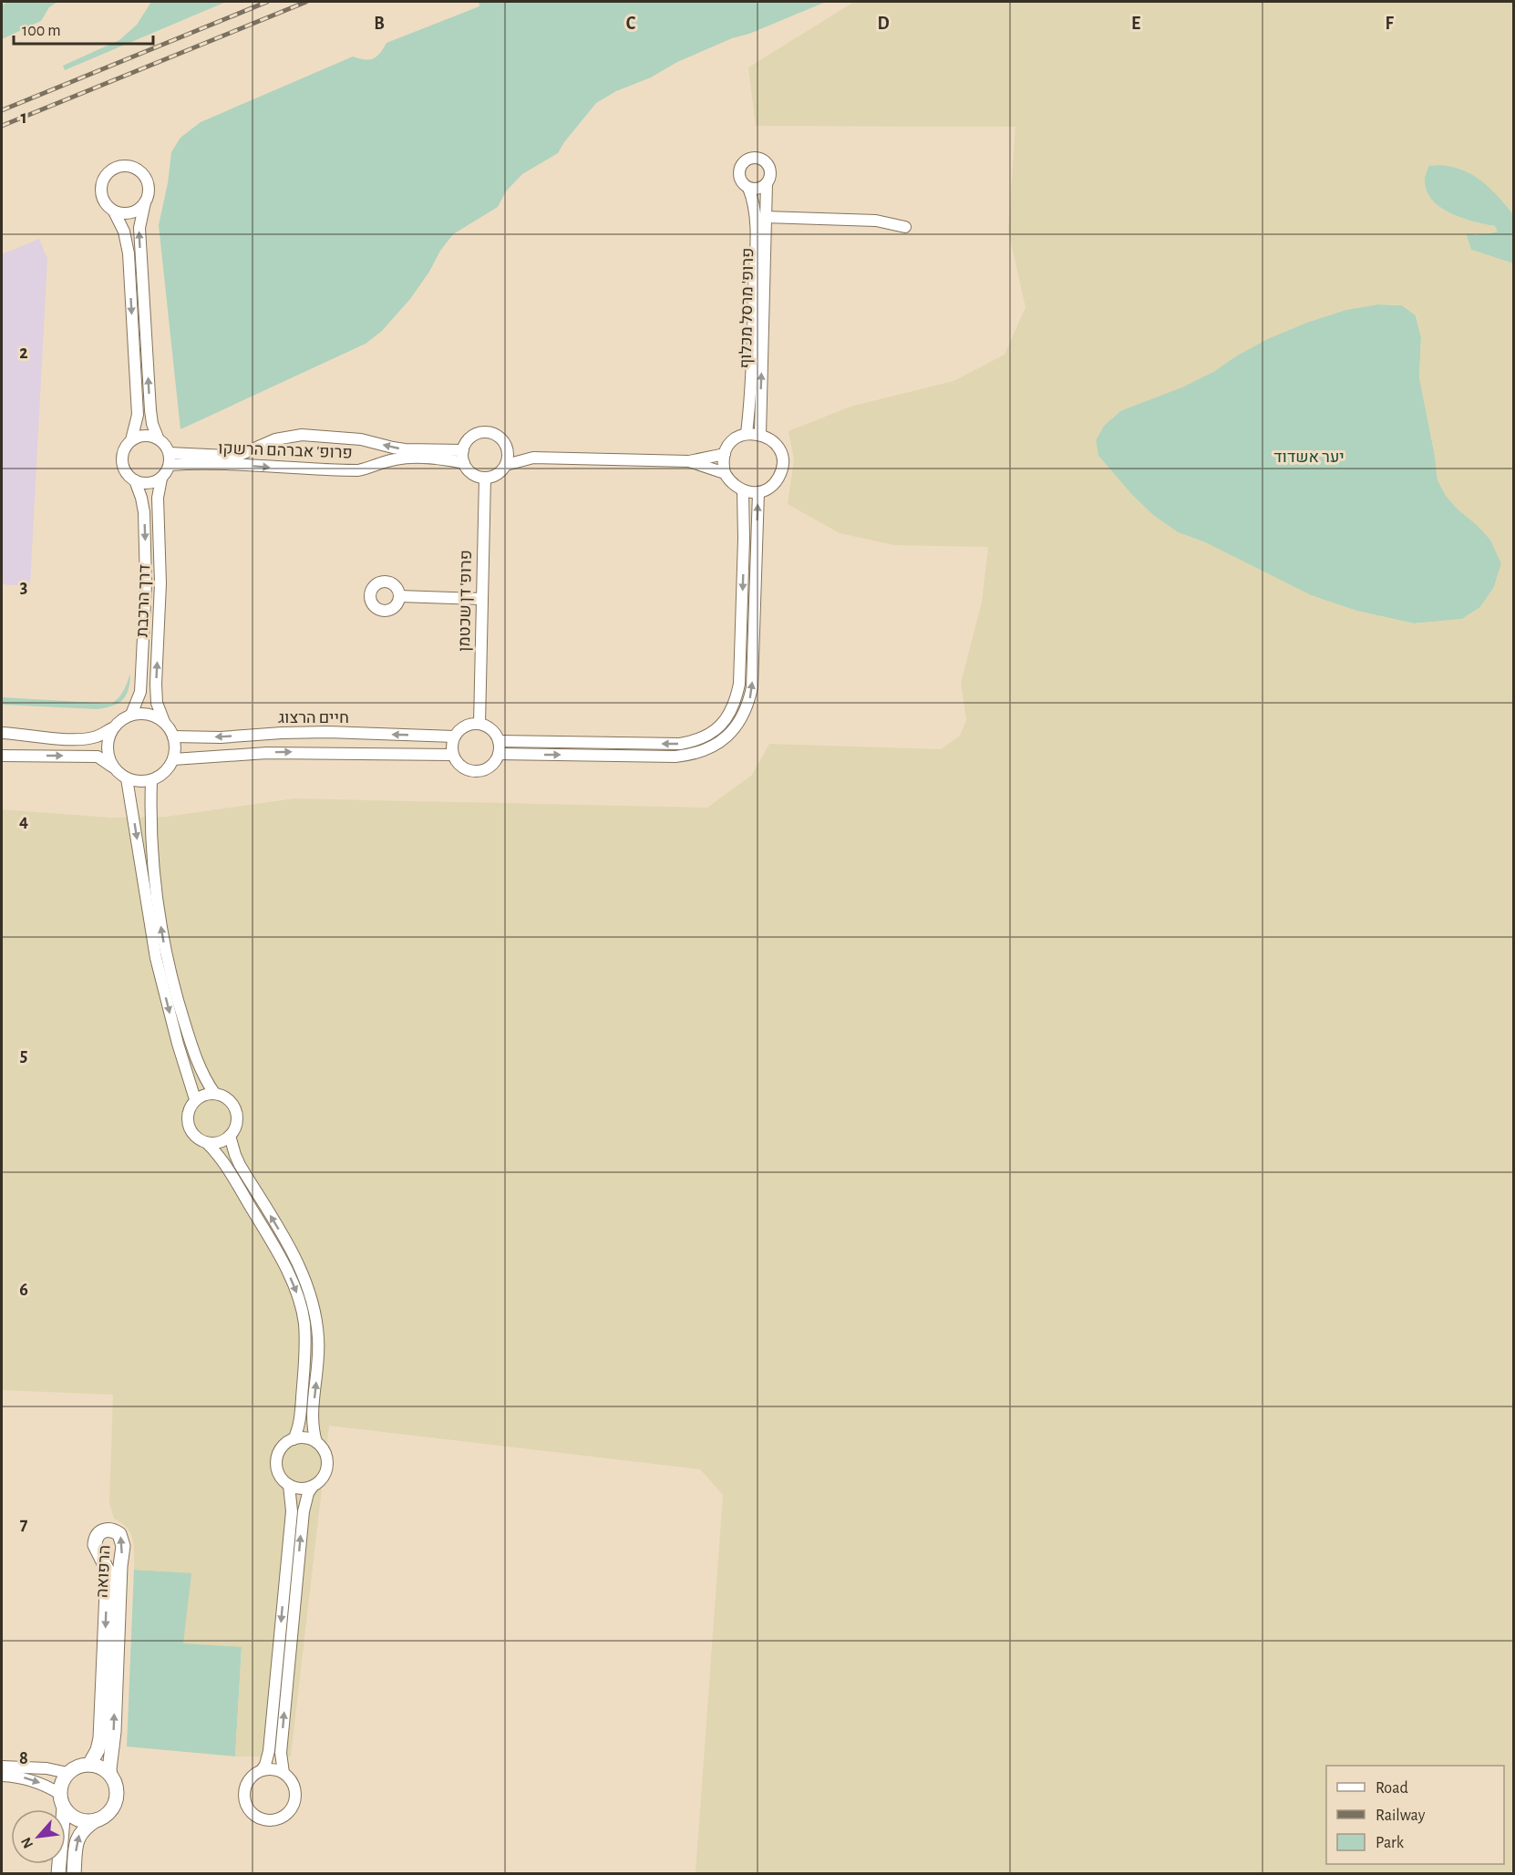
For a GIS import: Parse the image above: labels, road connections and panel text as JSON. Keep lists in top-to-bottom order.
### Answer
{
  "streets": {
    "street": [
      "פרופ' מרסל מכלוף",
      "פרופ' אברהם הרשקו",
      "דרך הרכבת",
      "פרופ' דן שכטמן",
      "חיים הרצוג",
      "הרפואה"
    ]
  },
  "crossings": [
    ["פרופ' אברהם הרשקו", "דרך הרכבת"],
    ["פרופ' אברהם הרשקו", "פרופ' דן שכטמן"],
    ["דרך הרכבת", "חיים הרצוג"],
    ["פרופ' דן שכטמן", "חיים הרצוג"]
  ],
  "parks": ["יער אשדוד"],
  "legend": ["Road", "Railway", "Park"],
  "scale_bar": "100 m",
  "north": "bottom left",
  "grid": {
    "columns": [
      "B",
      "C",
      "D",
      "E",
      "F"
    ],
    "rows": [
      "1",
      "2",
      "3",
      "4",
      "5",
      "6",
      "7",
      "8"
    ]
  }
}
